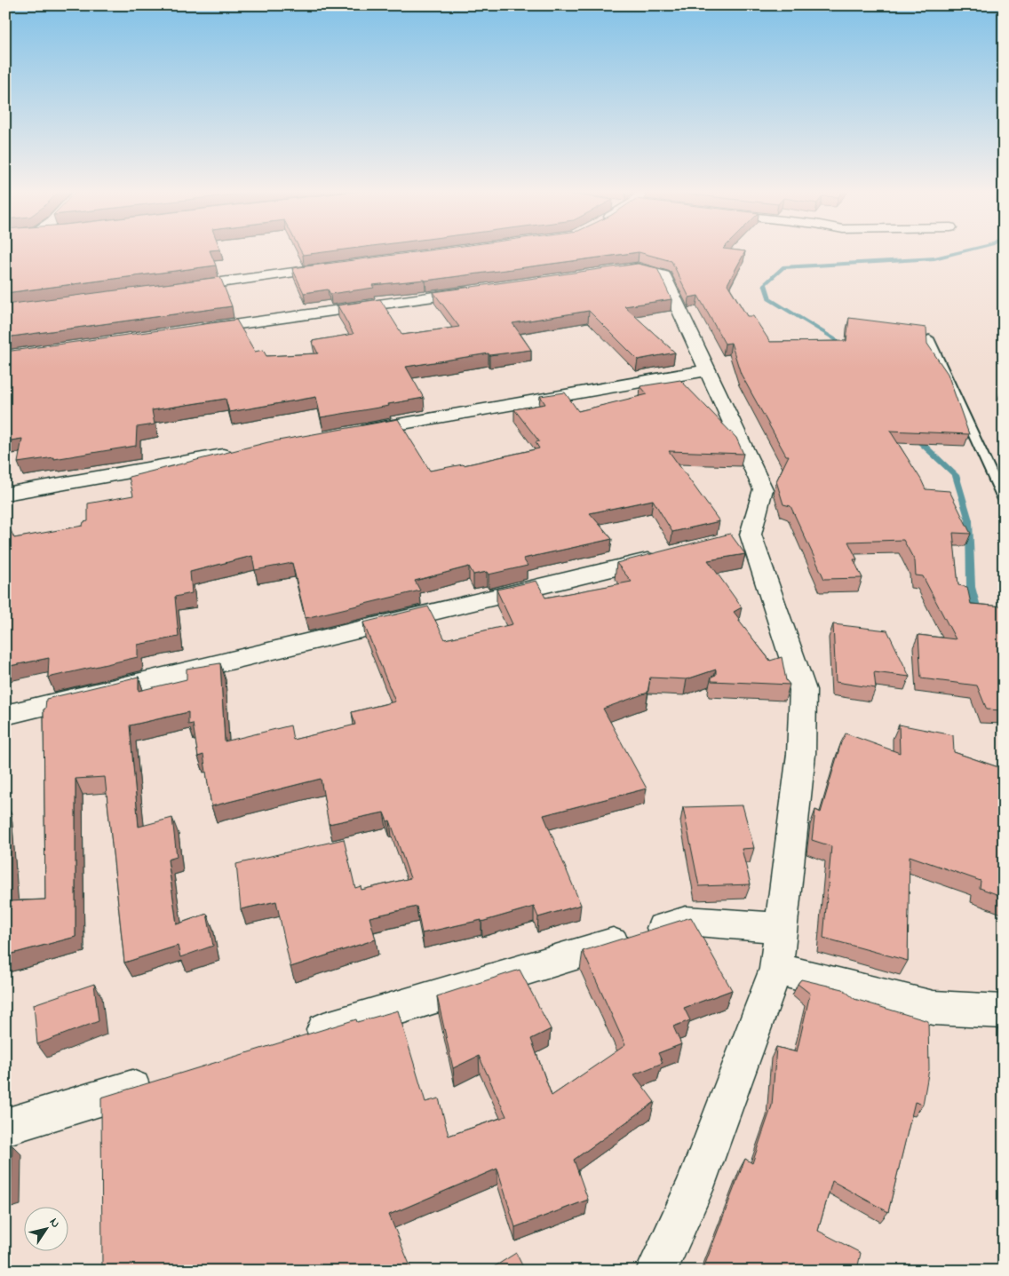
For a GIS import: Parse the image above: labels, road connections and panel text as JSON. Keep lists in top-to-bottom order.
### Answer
{
  "north": "top right"
}
